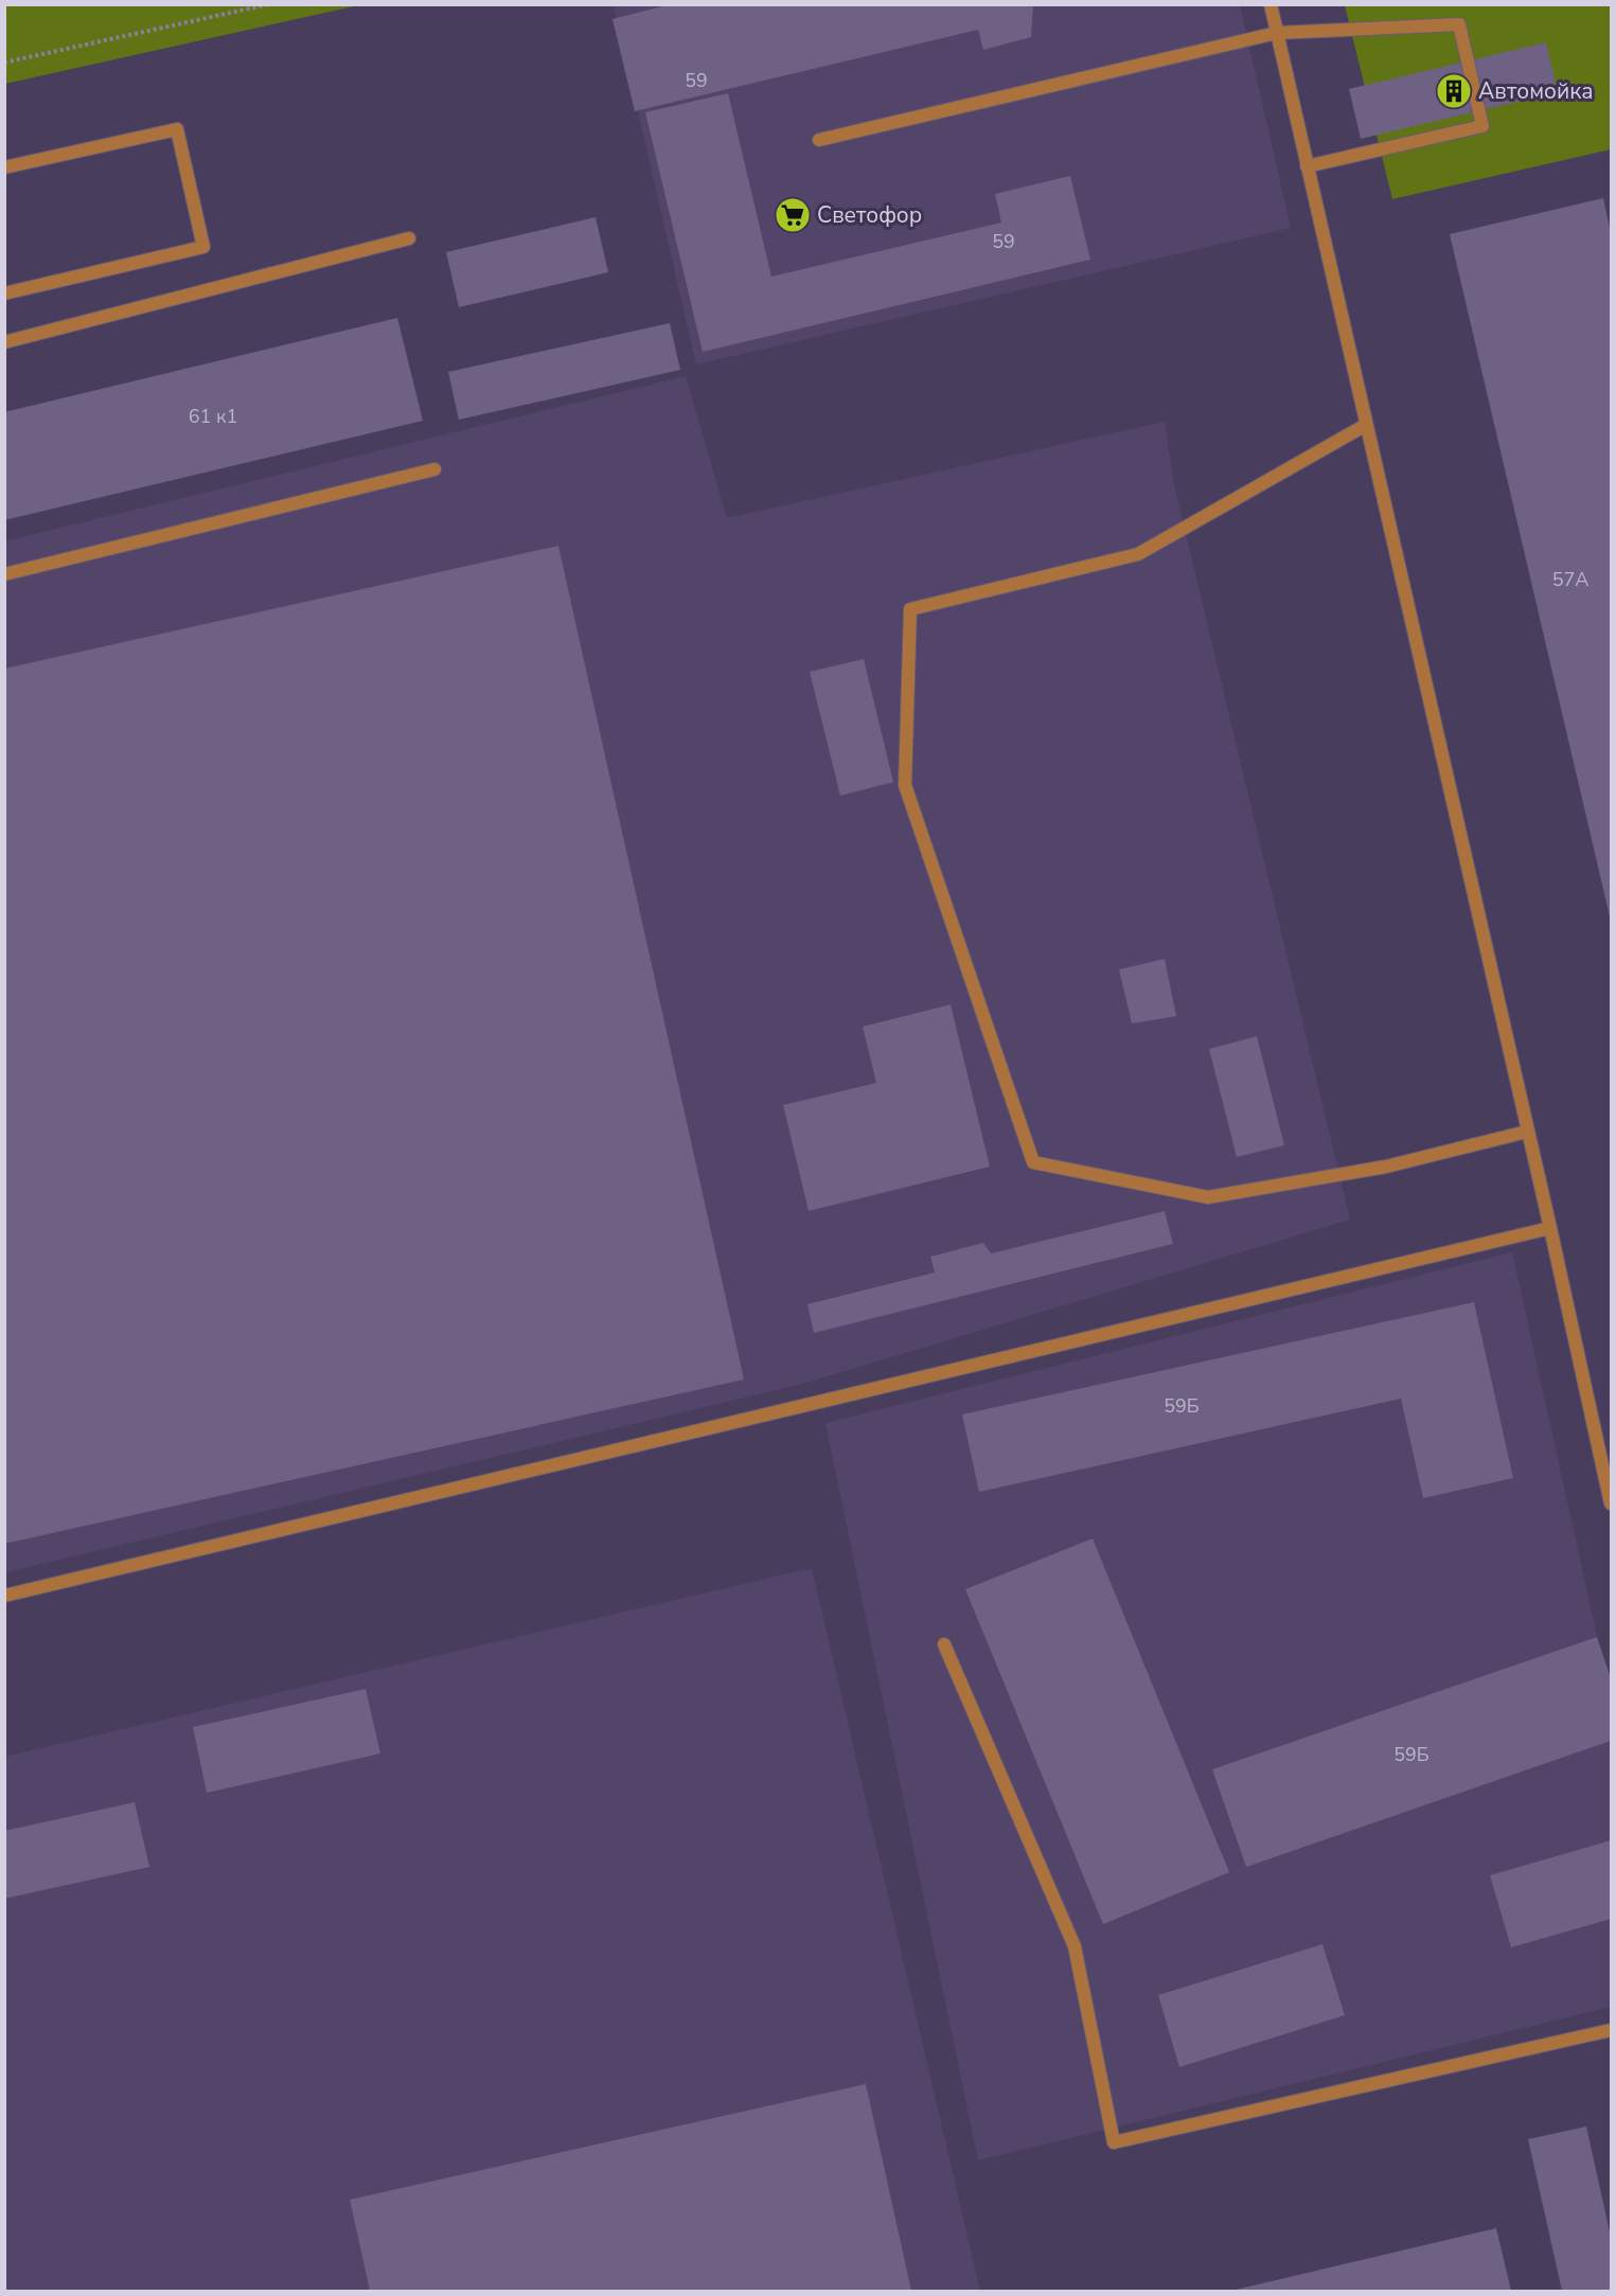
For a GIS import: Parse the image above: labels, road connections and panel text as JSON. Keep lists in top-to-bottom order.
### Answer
{
  "places": {
    "building": ["Автомойка"],
    "supermarket": ["Светофор"]
  },
  "house_numbers": [
    "59",
    "59",
    "61 к1",
    "57А",
    "59Б",
    "59Б"
  ]
}
